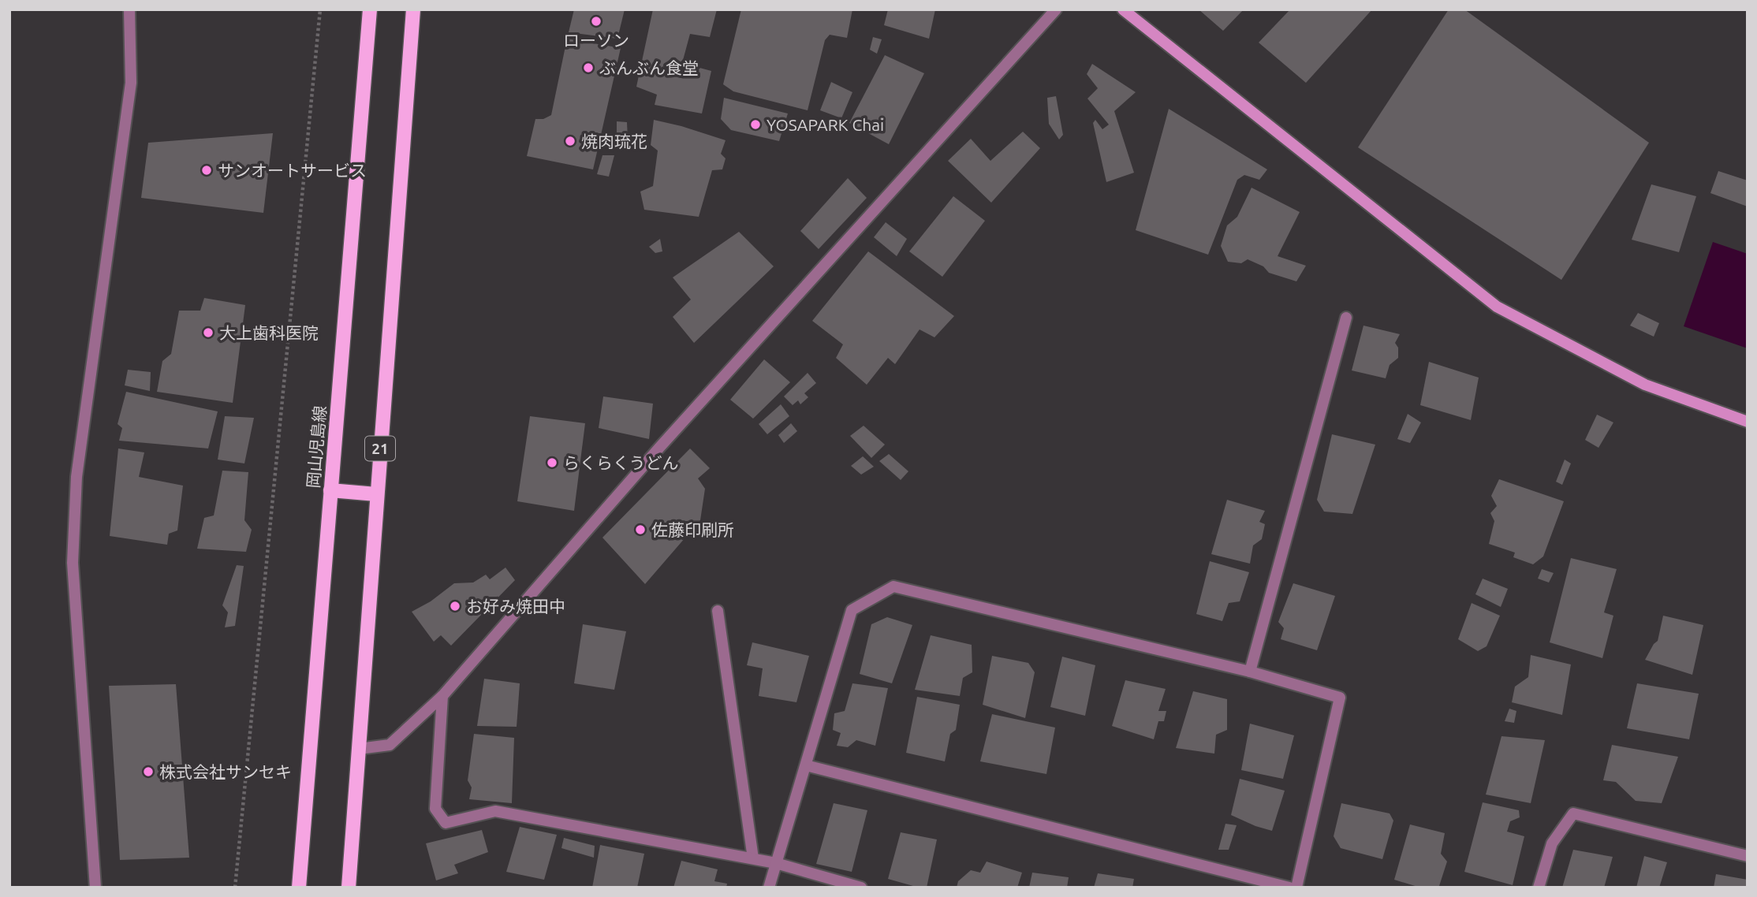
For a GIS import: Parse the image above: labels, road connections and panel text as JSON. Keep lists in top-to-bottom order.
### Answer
{
  "streets": {
    "main road": ["岡山児島線", "21"]
  },
  "places": [
    "ローソン",
    "ぶんぶん食堂",
    "YOSAPARK Chai",
    "焼肉琉花",
    "サンオートサービス",
    "大上歯科医院",
    "らくらくうどん",
    "佐藤印刷所",
    "お好み焼田中",
    "株式会社サンセキ"
  ]
}
